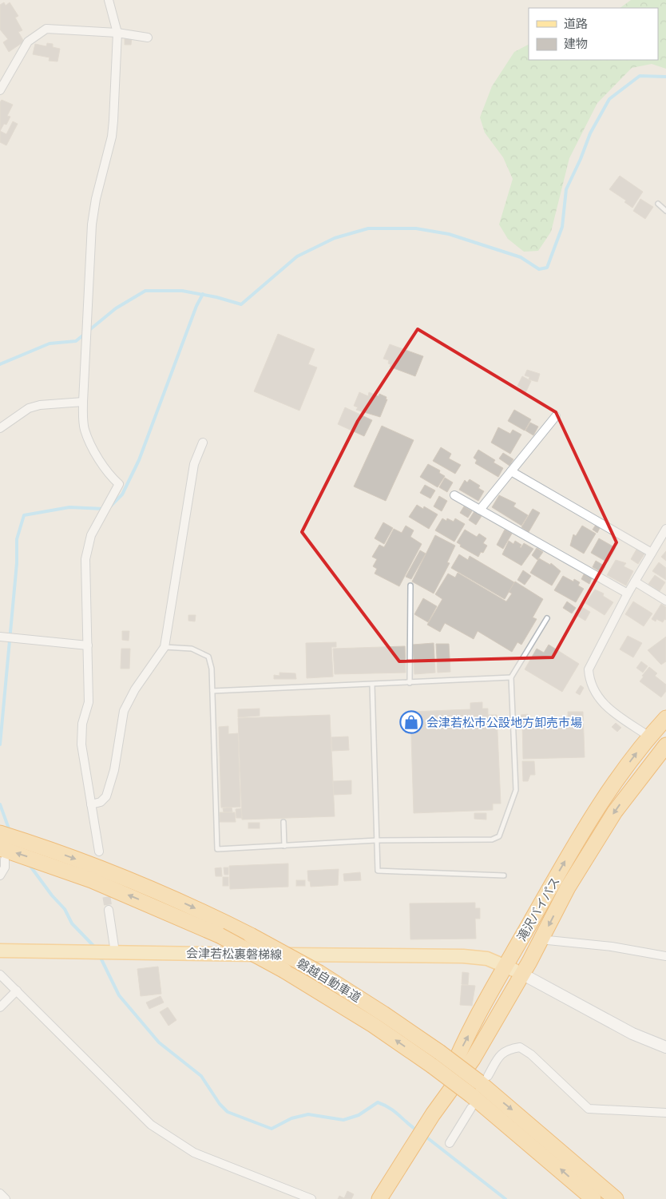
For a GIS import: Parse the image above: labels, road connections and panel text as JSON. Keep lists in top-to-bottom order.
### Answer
{
  "streets": {
    "highway": ["滝沢バイパス", "磐越自動車道"],
    "main road": ["会津若松裏磐梯線"]
  },
  "crossings": [
    ["滝沢バイパス", "会津若松裏磐梯線"]
  ],
  "places": {
    "shop": ["会津若松市公設地方卸売市場"]
  },
  "legend": ["道路", "建物"]
}
